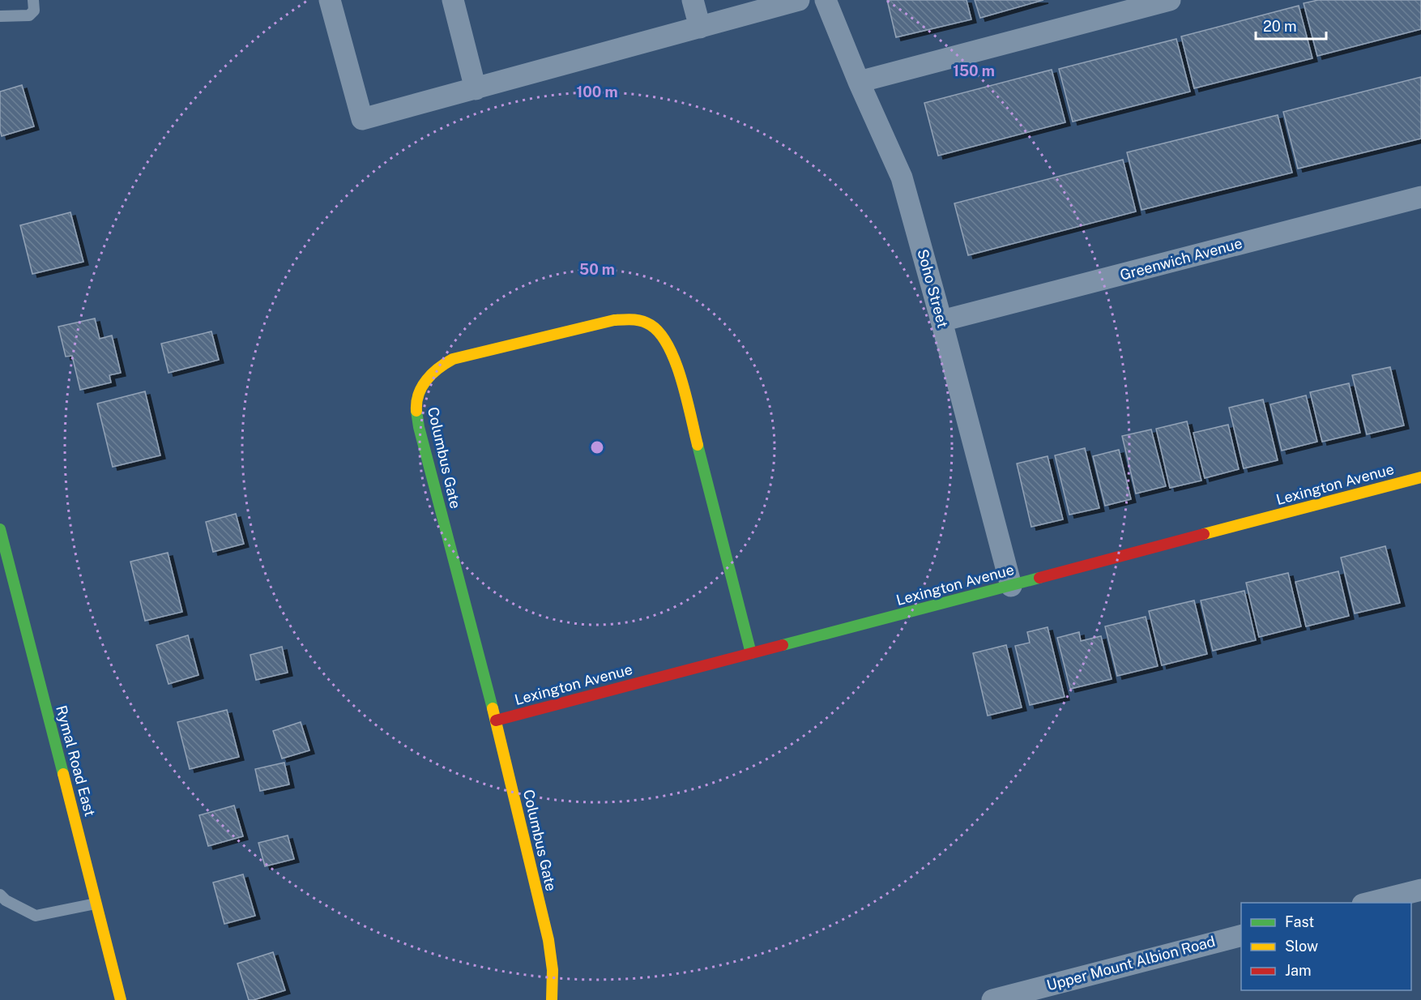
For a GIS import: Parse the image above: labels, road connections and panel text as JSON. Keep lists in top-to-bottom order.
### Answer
{
  "streets": {
    "street": [
      "Greenwich Avenue",
      "Soho Street",
      "Columbus Gate",
      "Lexington Avenue",
      "Rymal Road East",
      "Upper Mount Albion Road"
    ]
  },
  "crossings": [
    ["Greenwich Avenue", "Soho Street"],
    ["Soho Street", "Lexington Avenue"],
    ["Columbus Gate", "Lexington Avenue"]
  ],
  "legend": ["Fast", "Slow", "Jam"],
  "scale_bar": "20 m",
  "rings": ["150 m", "100 m", "50 m"]
}
